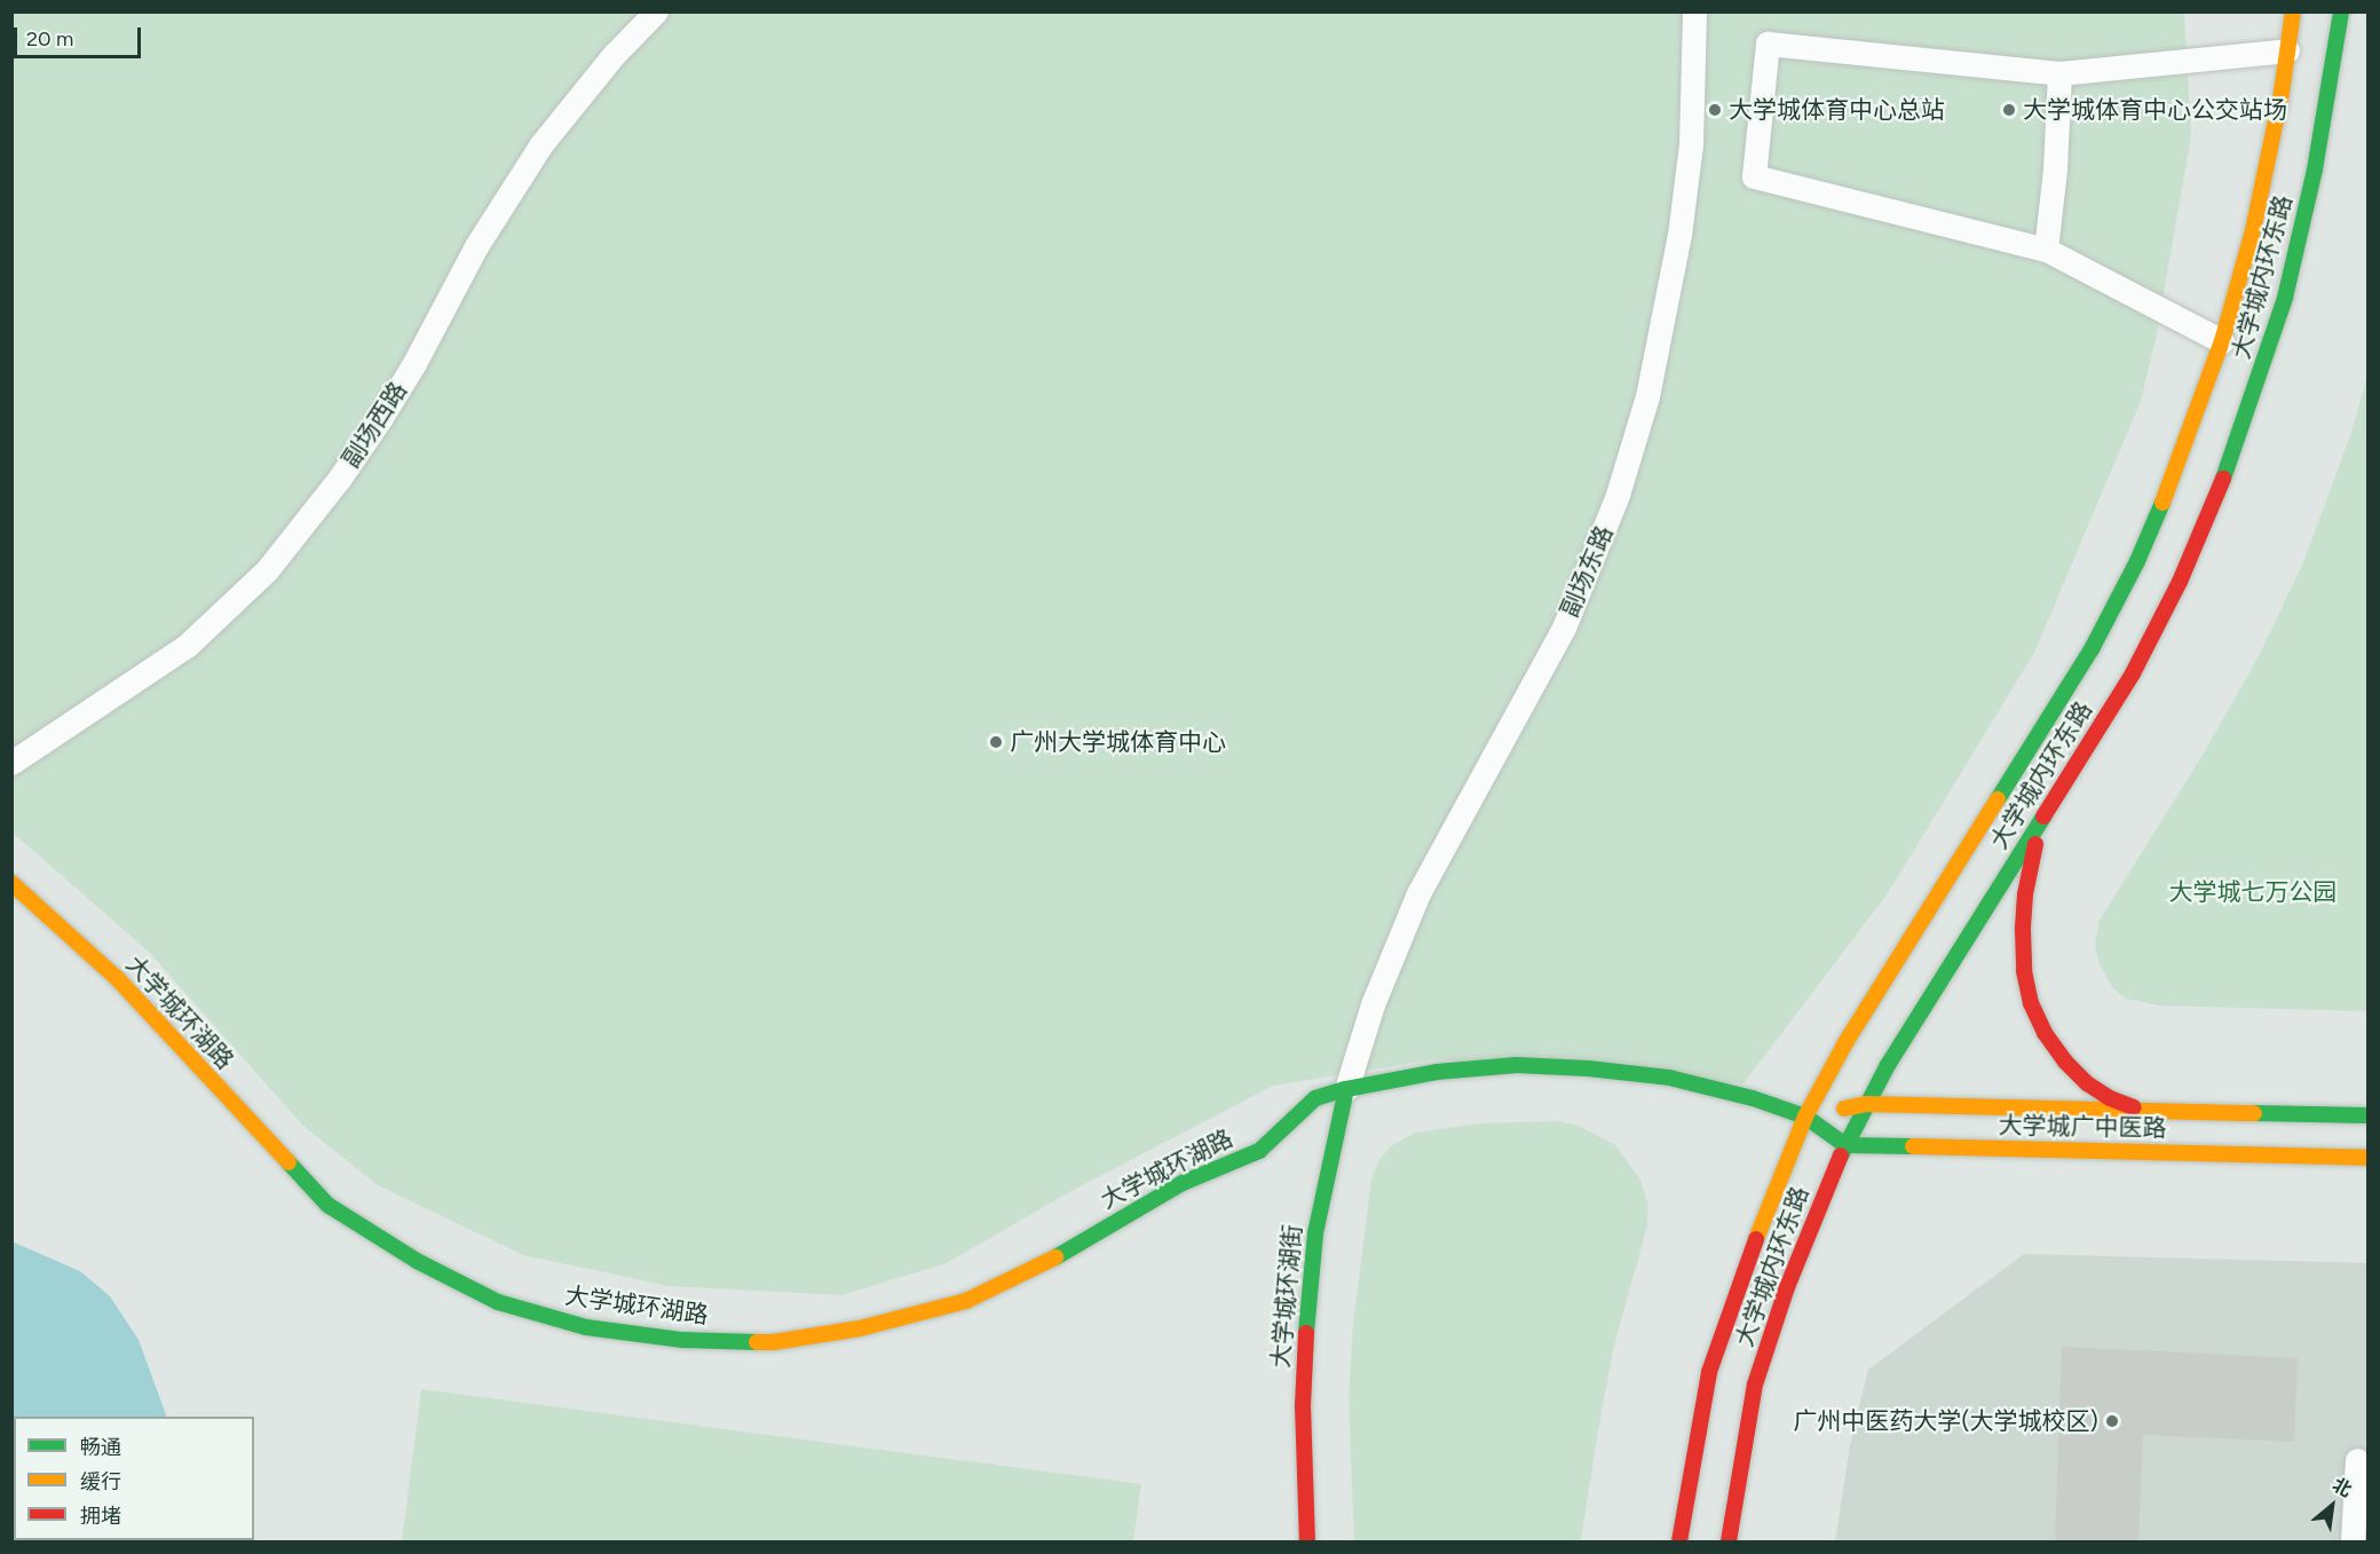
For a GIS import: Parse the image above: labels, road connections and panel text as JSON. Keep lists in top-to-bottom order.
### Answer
{
  "streets": {
    "main road": [
      "大学城内环东路",
      "大学城环湖路",
      "大学城广中医路",
      "大学城环湖街"
    ],
    "lane": ["副场西路", "副场东路"]
  },
  "crossings": [
    ["大学城内环东路", "大学城广中医路"],
    ["副场东路", "大学城环湖路"],
    ["副场东路", "大学城环湖街"],
    ["大学城环湖路", "大学城环湖街"]
  ],
  "parks": ["大学城七万公园"],
  "places": [
    "大学城体育中心总站",
    "大学城体育中心公交站场",
    "广州大学城体育中心",
    "广州中医药大学(大学城校区)"
  ],
  "legend": ["畅通", "缓行", "拥堵"],
  "scale_bar": "20 m",
  "north": "top right"
}
